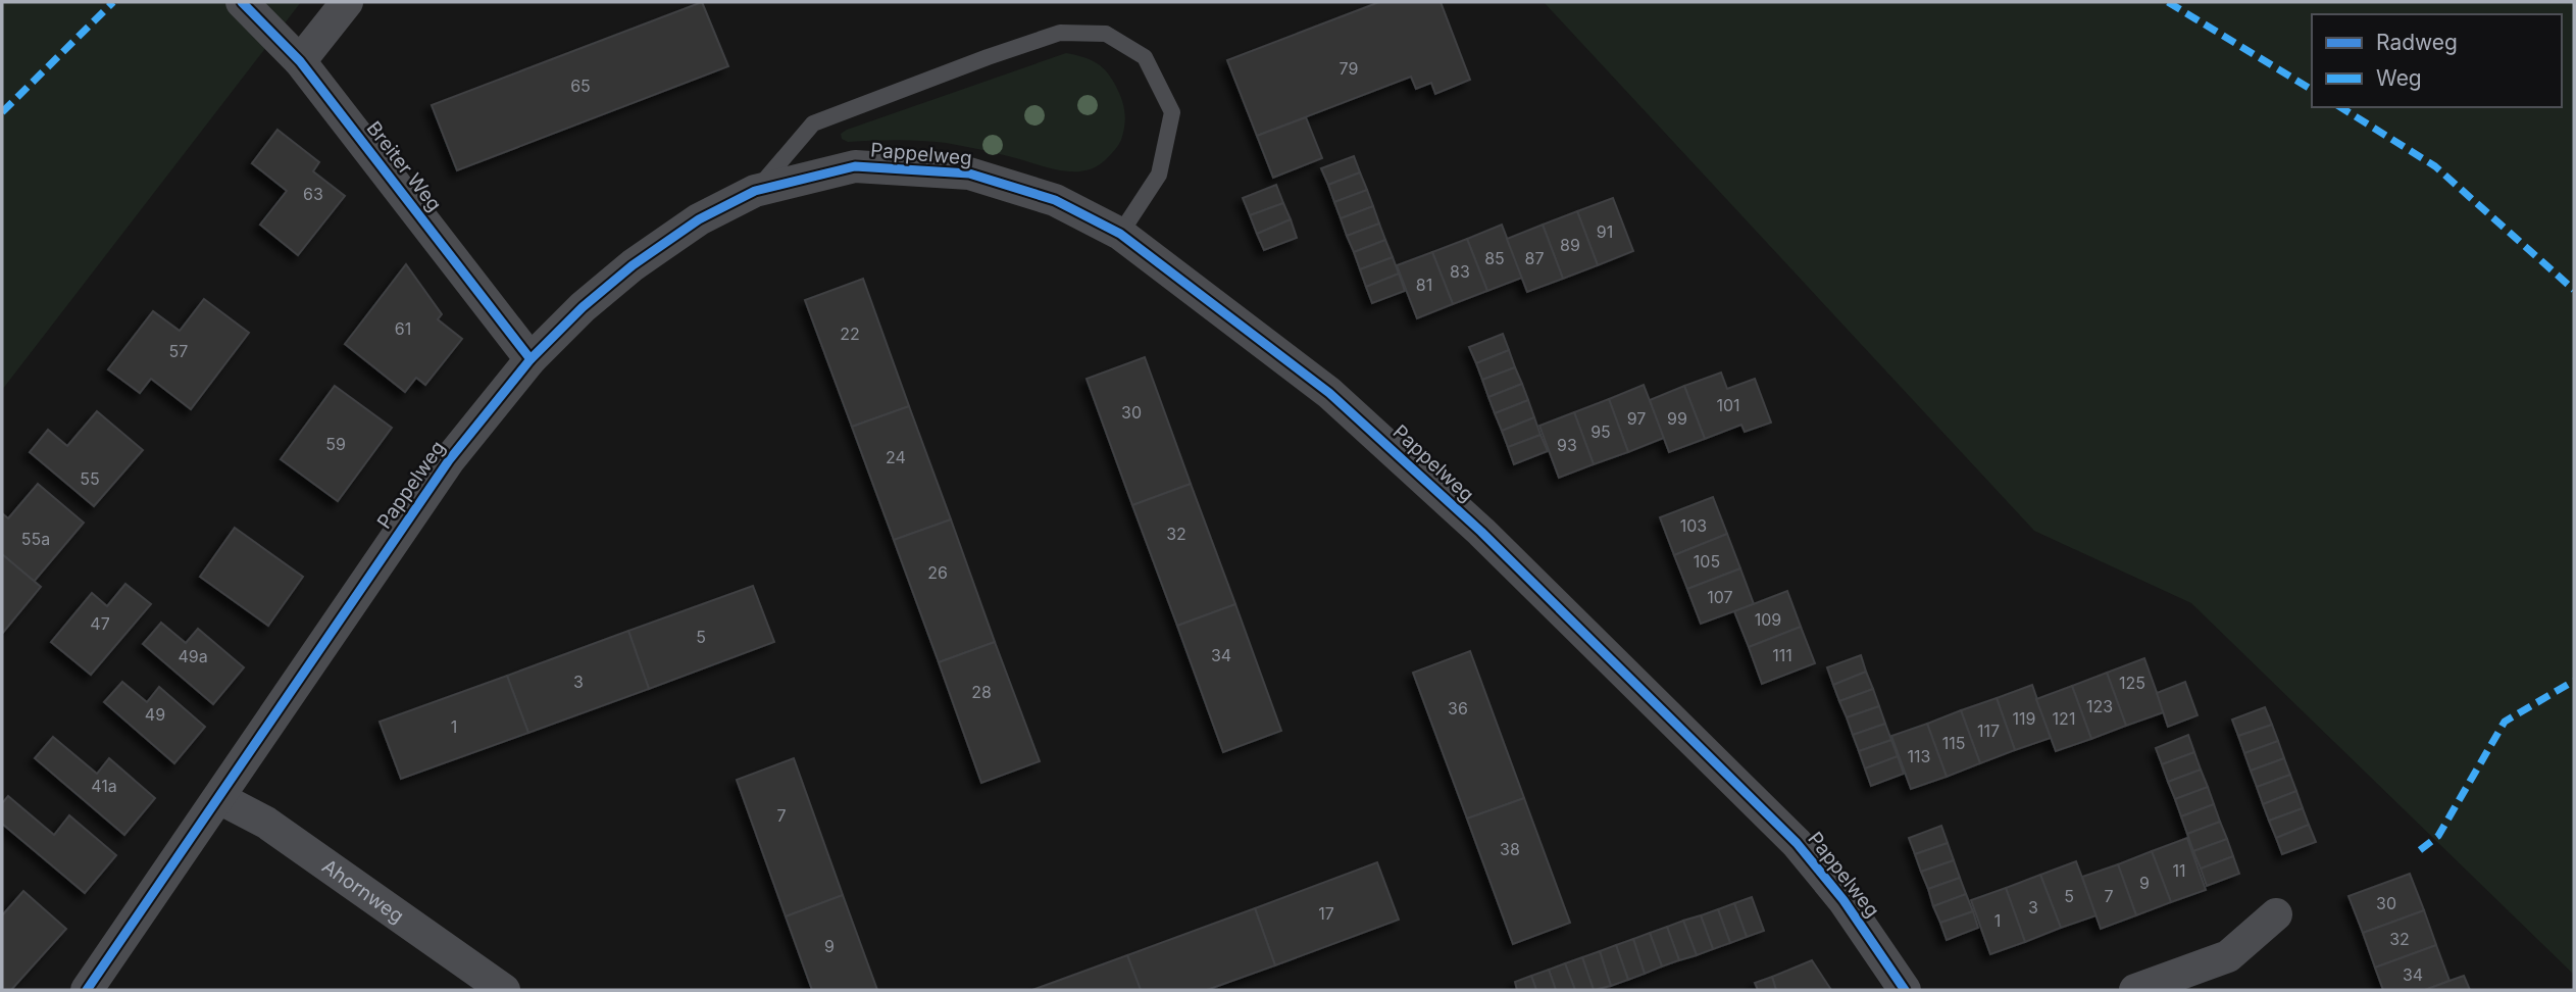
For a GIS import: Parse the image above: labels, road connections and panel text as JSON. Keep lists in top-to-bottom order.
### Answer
{
  "streets": {
    "street": ["Pappelweg", "Breiter Weg", "Ahornweg"]
  },
  "crossings": [
    ["Pappelweg", "Breiter Weg"],
    ["Pappelweg", "Ahornweg"]
  ],
  "house_numbers": [
    "79",
    "65",
    "63",
    "91",
    "89",
    "85",
    "87",
    "83",
    "81",
    "61",
    "22",
    "57",
    "101",
    "30",
    "97",
    "99",
    "95",
    "59",
    "93",
    "24",
    "55",
    "103",
    "32",
    "55a",
    "105",
    "26",
    "107",
    "109",
    "47",
    "5",
    "34",
    "111",
    "49a",
    "3",
    "125",
    "28",
    "123",
    "36",
    "49",
    "119",
    "121",
    "1",
    "117",
    "115",
    "113",
    "41a",
    "7",
    "38",
    "11",
    "9",
    "5",
    "7",
    "30",
    "3",
    "17",
    "1",
    "32",
    "9",
    "34"
  ],
  "legend": ["Radweg", "Weg"]
}
